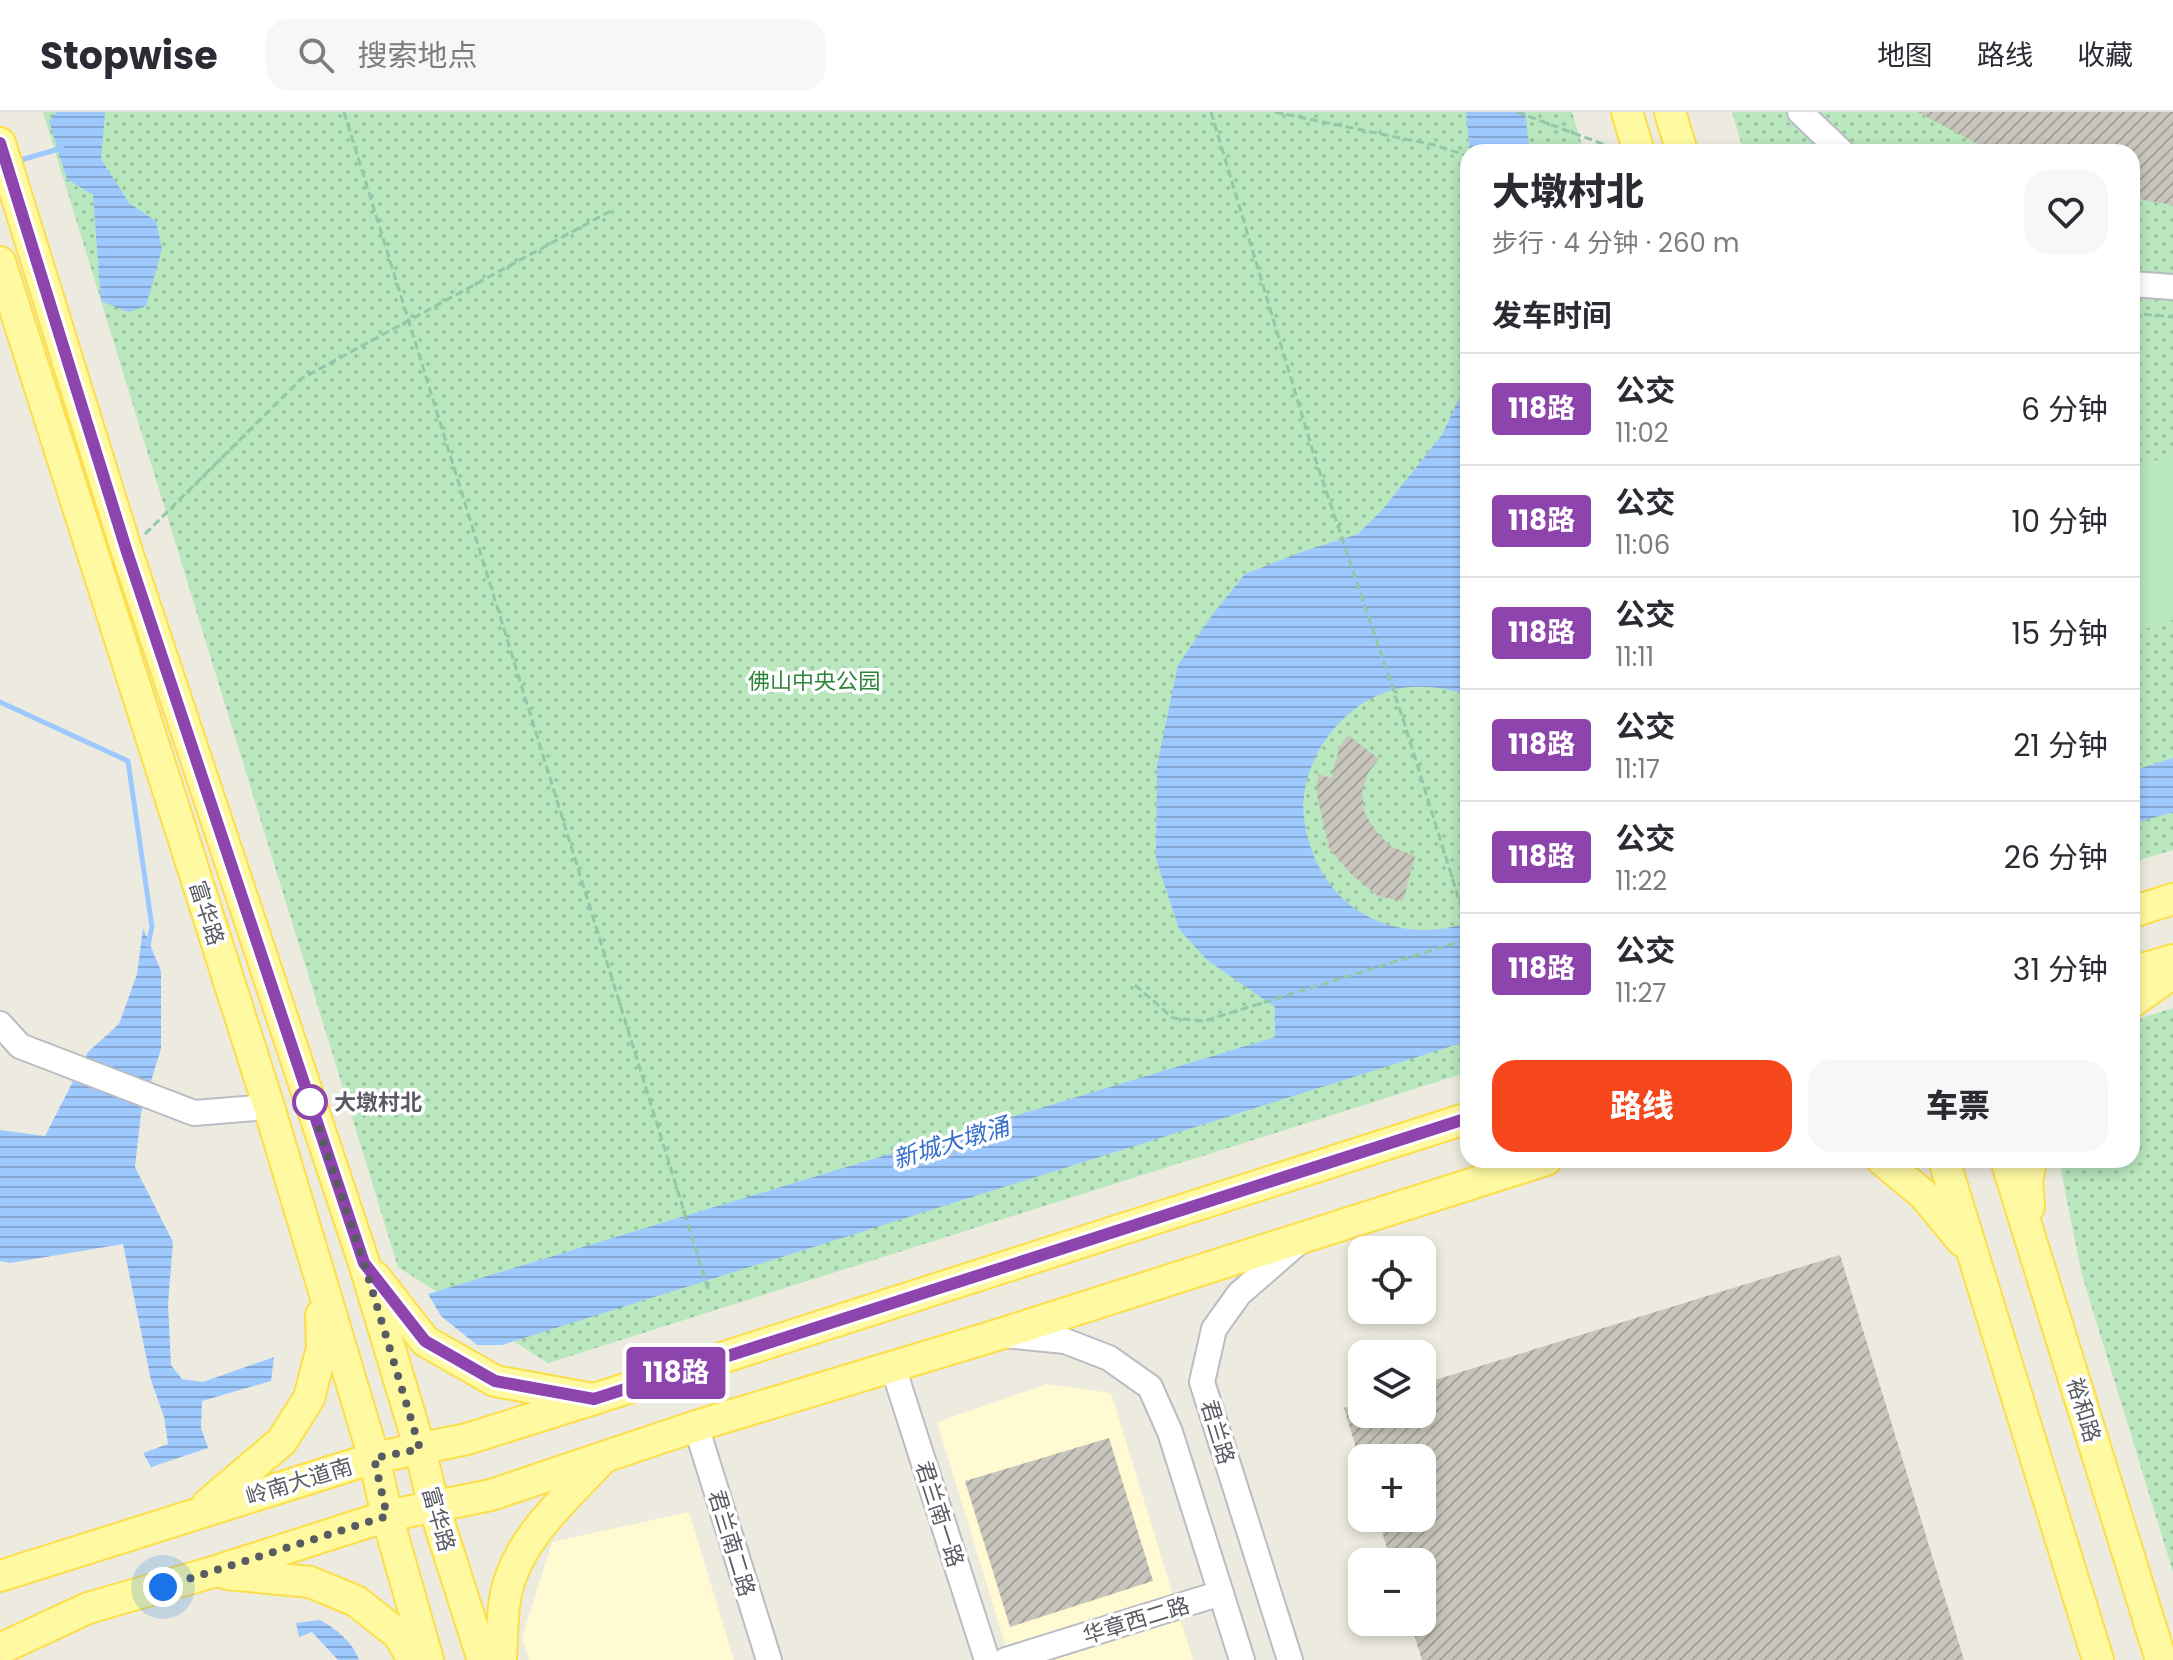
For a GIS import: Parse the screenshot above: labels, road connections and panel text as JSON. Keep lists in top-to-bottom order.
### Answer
{
  "streets": {
    "main road": ["富华路", "裕和路", "岭南大道南"],
    "street": [
      "君兰路",
      "君兰南一路",
      "君兰南二路",
      "华章西二路"
    ]
  },
  "crossings": [
    ["富华路", "岭南大道南"],
    ["君兰路", "华章西二路"]
  ],
  "water": ["新城大墩涌"],
  "parks": ["佛山中央公园"],
  "places": ["大墩村北"],
  "lines": ["bus line 118路"],
  "page": {
    "header": "Stopwise",
    "search": "搜索地点",
    "nav": ["地图", "路线", "收藏"],
    "on_map": "118路",
    "heading": [
      ["大墩村北", "步行 · 4 分钟 · 260 m"],
      "发车时间"
    ],
    "list": [
      {
        "mark": "118路",
        "name": "公交",
        "note": "11:02",
        "value": "6 分钟"
      },
      {
        "mark": "118路",
        "name": "公交",
        "note": "11:06",
        "value": "10 分钟"
      },
      {
        "mark": "118路",
        "name": "公交",
        "note": "11:11",
        "value": "15 分钟"
      },
      {
        "mark": "118路",
        "name": "公交",
        "note": "11:17",
        "value": "21 分钟"
      },
      {
        "mark": "118路",
        "name": "公交",
        "note": "11:22",
        "value": "26 分钟"
      },
      {
        "mark": "118路",
        "name": "公交",
        "note": "11:27",
        "value": "31 分钟"
      }
    ],
    "buttons": ["路线", "车票"],
    "map_buttons": ["+", "−"]
  }
}
